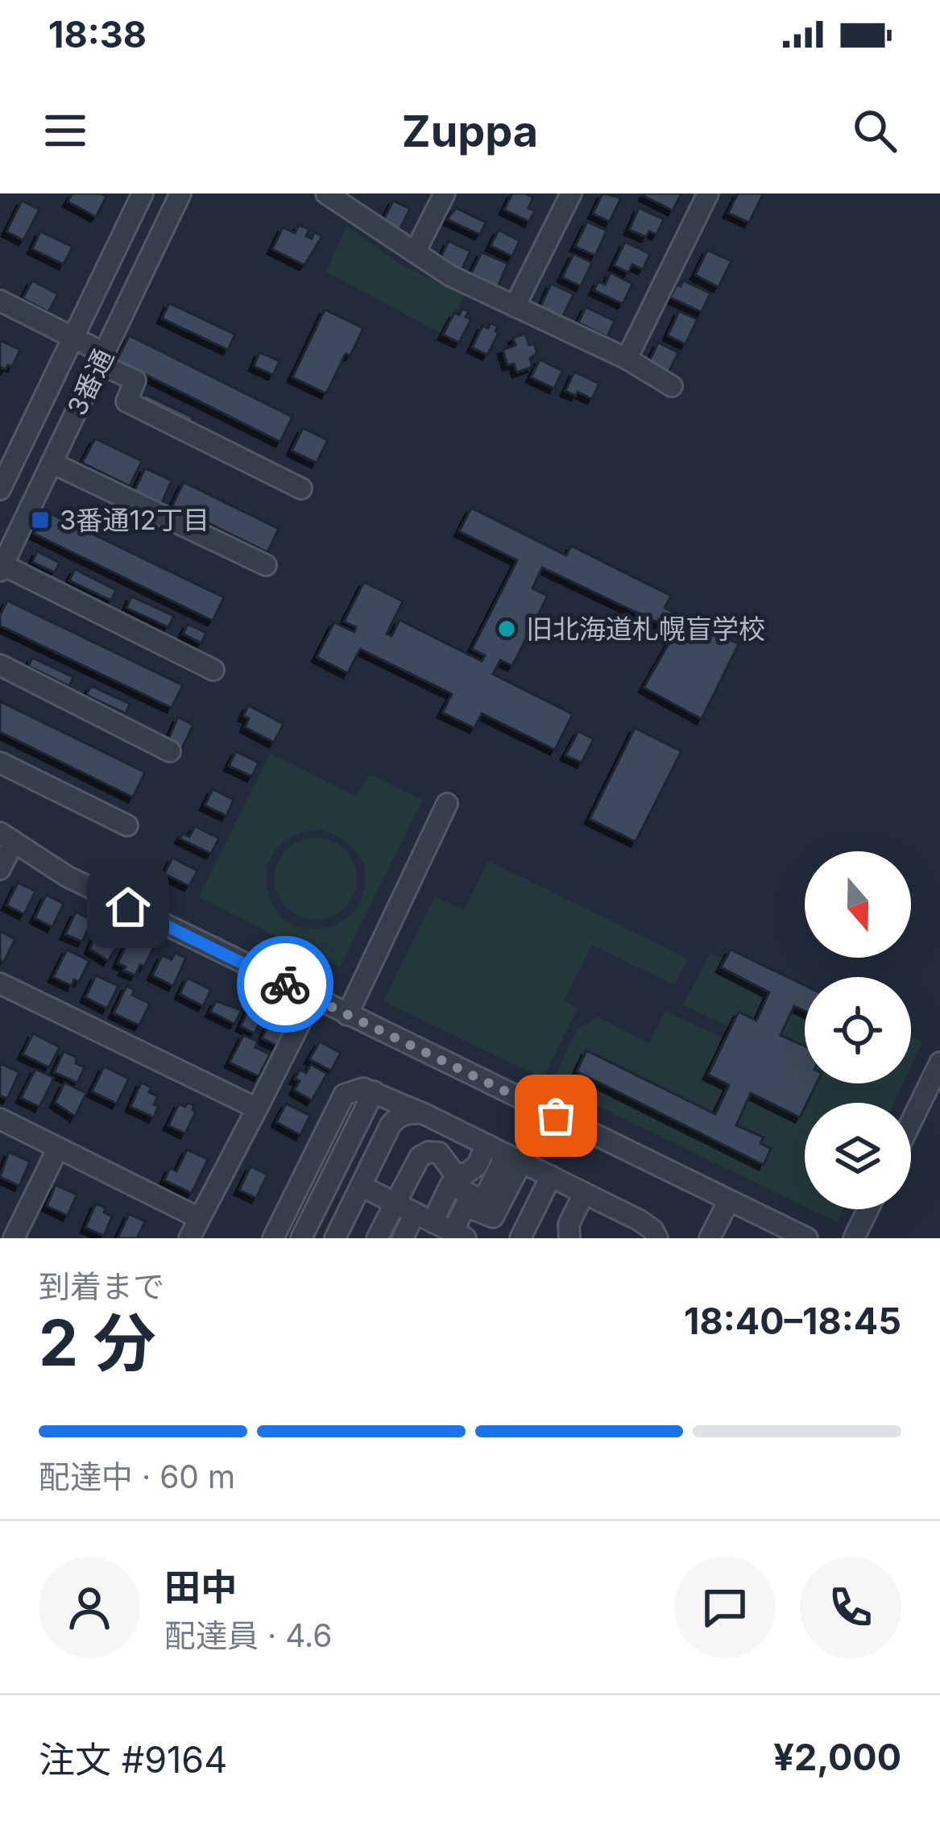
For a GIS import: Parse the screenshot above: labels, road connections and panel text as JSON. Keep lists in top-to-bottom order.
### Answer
{
  "streets": {
    "street": ["3番通"]
  },
  "places": {
    "transit": ["3番通12丁目"],
    "other": ["旧北海道札幌盲学校"]
  },
  "north": "bottom",
  "page": {
    "status": "18:38",
    "header": "Zuppa",
    "heading": ["2 分", "到着まで", "18:40–18:45"],
    "panel": [
      "田中",
      "配達員 · 4.6",
      "注文 #9164",
      "¥2,000"
    ],
    "bar": "配達中 · 60 m"
  }
}
